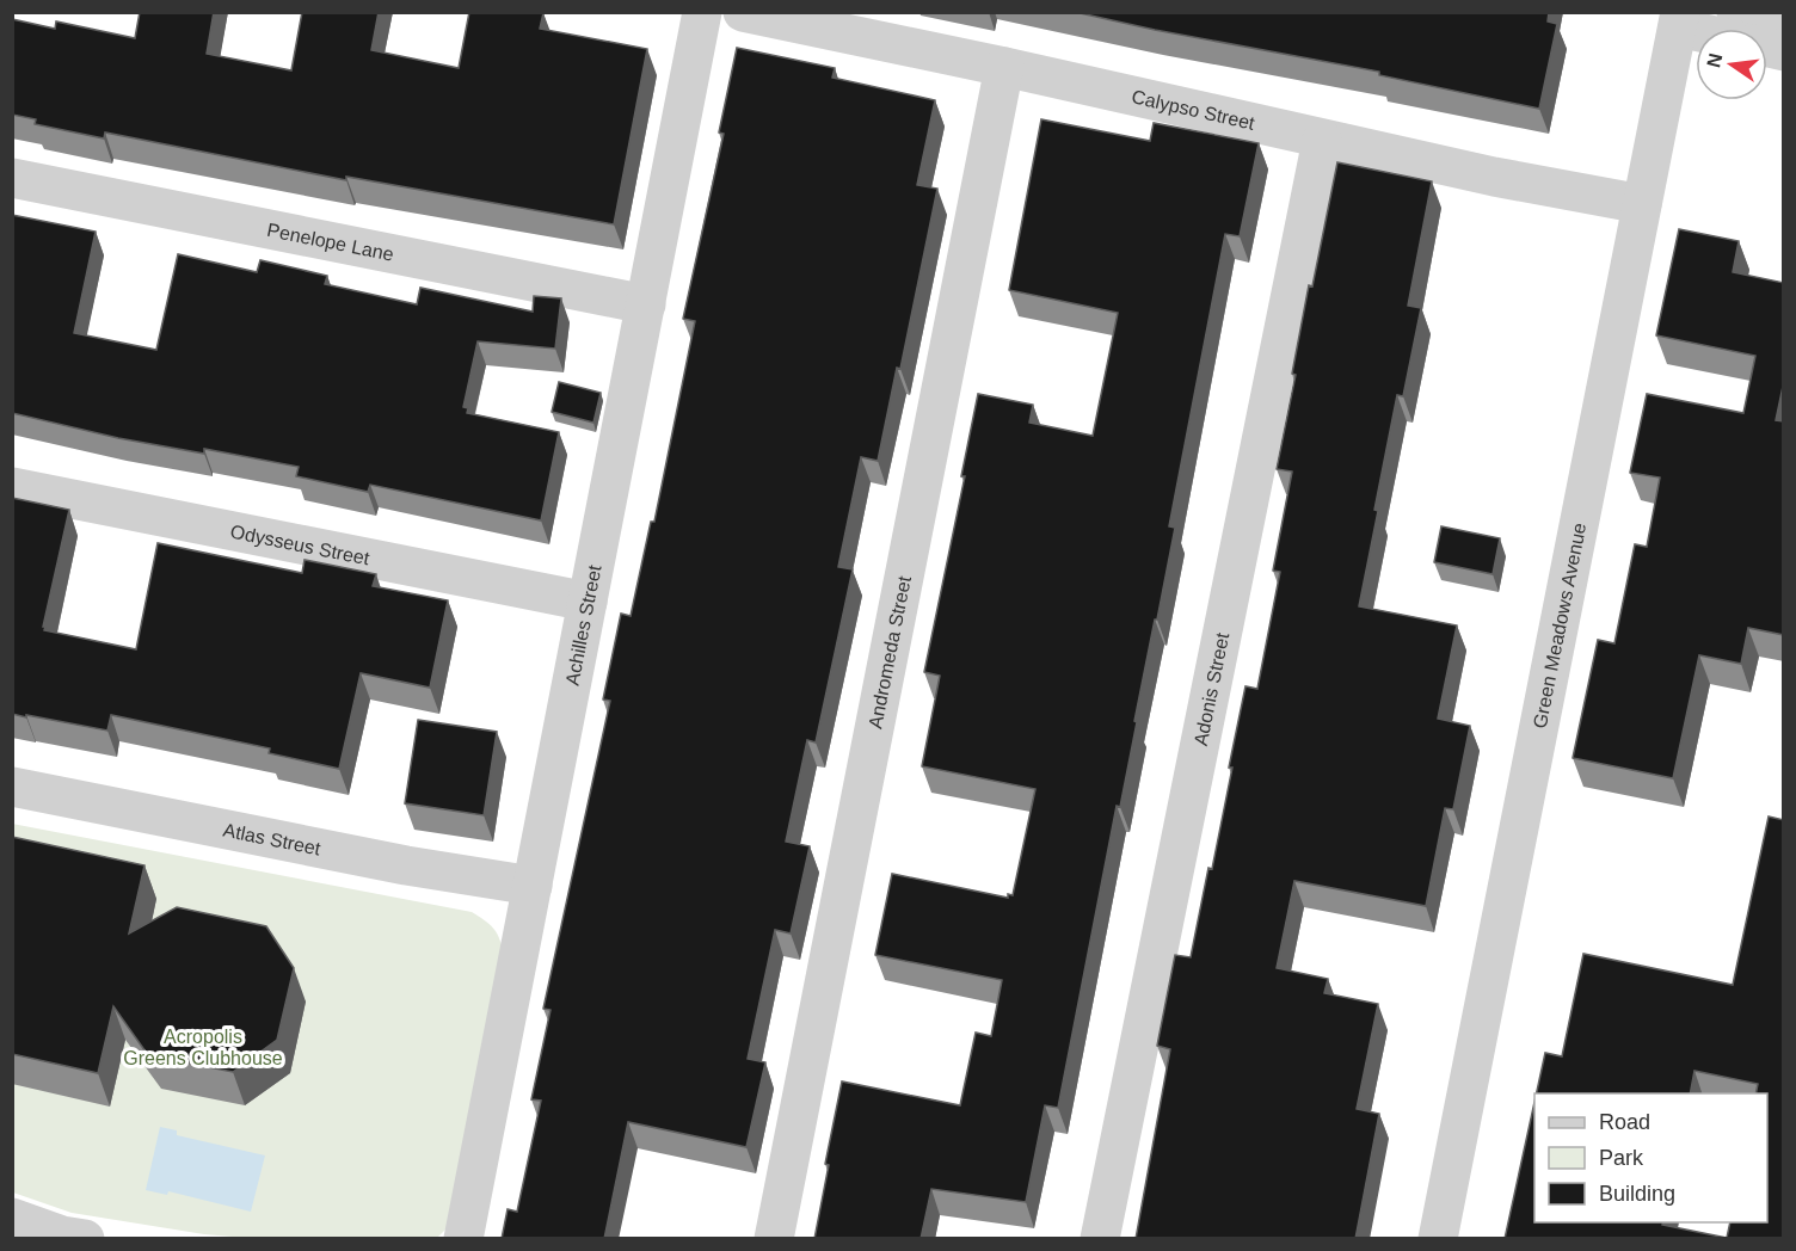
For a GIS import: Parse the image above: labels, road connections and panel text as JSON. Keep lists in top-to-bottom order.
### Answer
{
  "streets": {
    "street": [
      "Calypso Street",
      "Penelope Lane",
      "Odysseus Street",
      "Achilles Street",
      "Green Meadows Avenue",
      "Andromeda Street",
      "Adonis Street",
      "Atlas Street"
    ]
  },
  "crossings": [
    ["Calypso Street", "Green Meadows Avenue"],
    ["Calypso Street", "Andromeda Street"],
    ["Calypso Street", "Adonis Street"],
    ["Penelope Lane", "Achilles Street"],
    ["Odysseus Street", "Achilles Street"],
    ["Achilles Street", "Atlas Street"]
  ],
  "parks": ["Acropolis Greens Clubhouse"],
  "legend": ["Road", "Park", "Building"],
  "north": "left"
}
